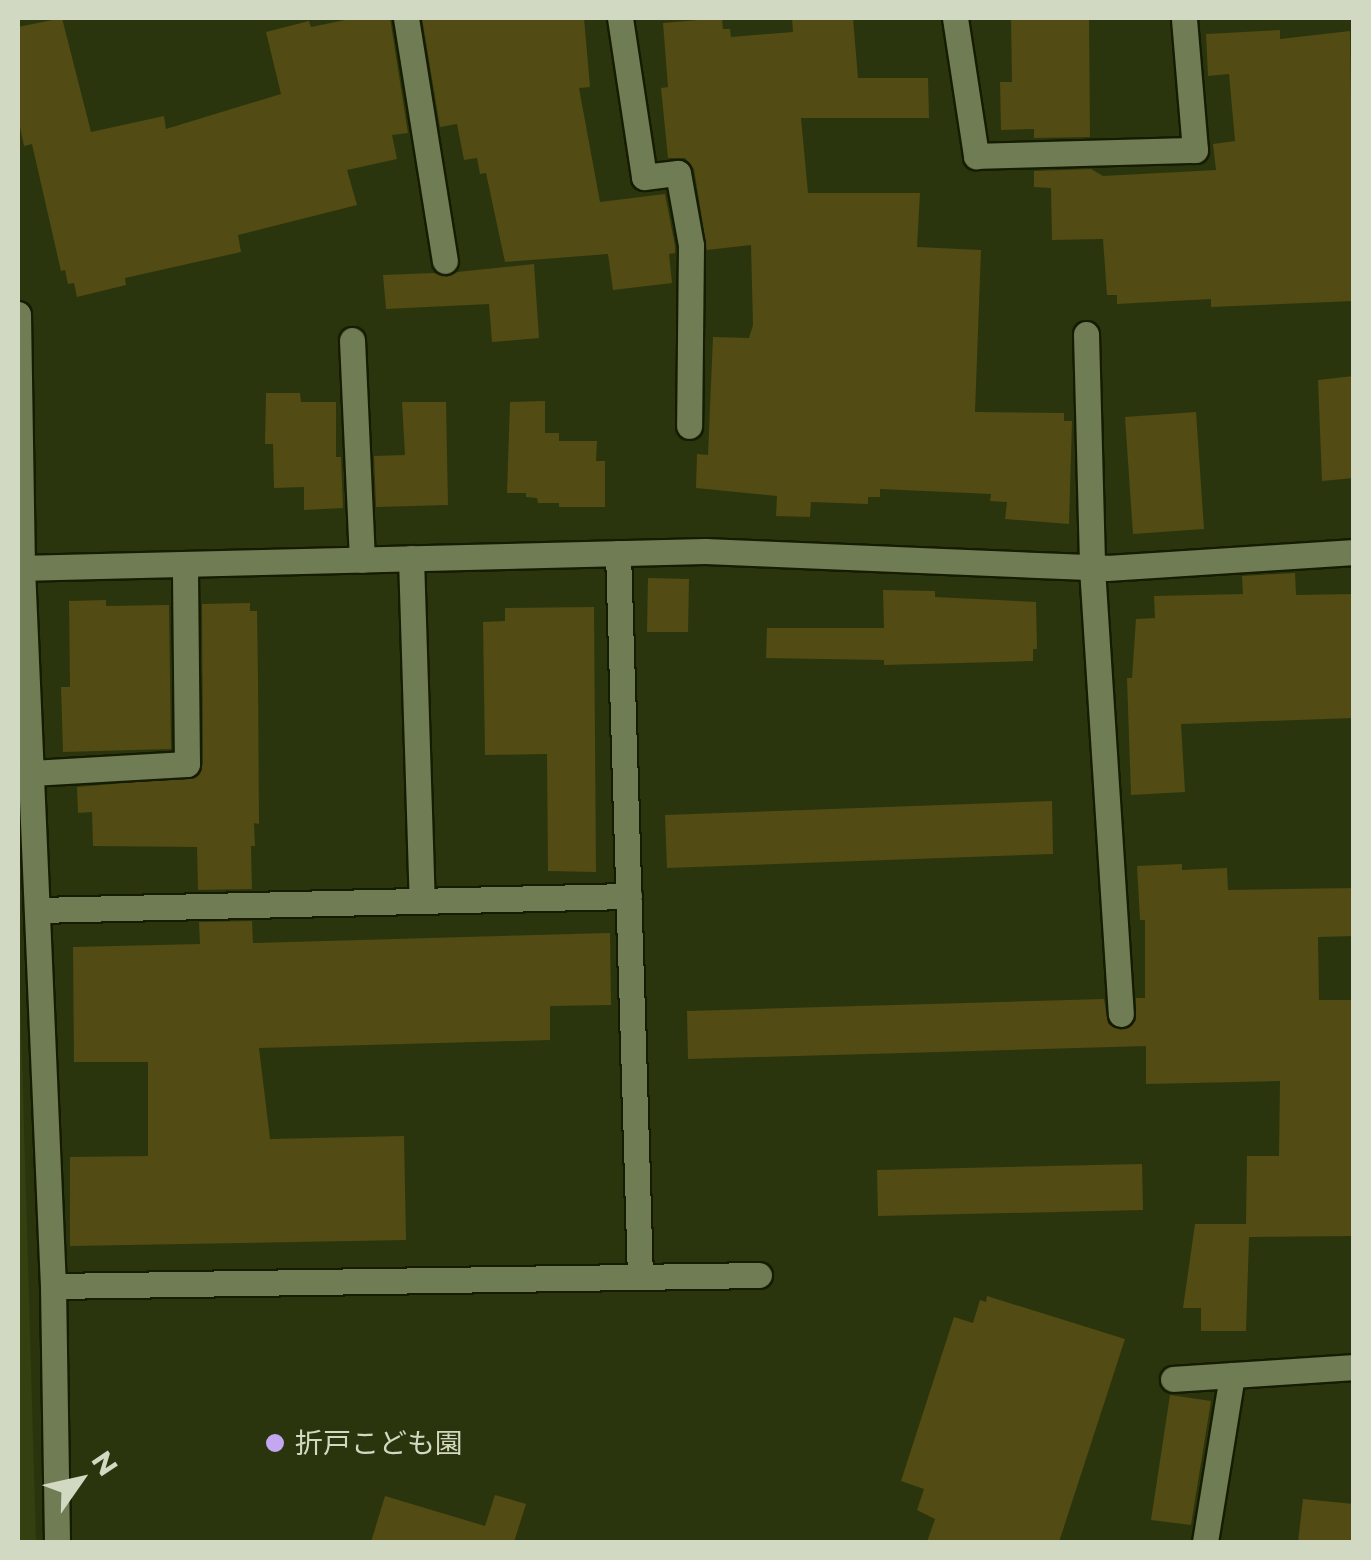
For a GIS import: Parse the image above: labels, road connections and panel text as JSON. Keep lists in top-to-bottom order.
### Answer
{
  "places": ["折戸こども園"],
  "north": "top right"
}
